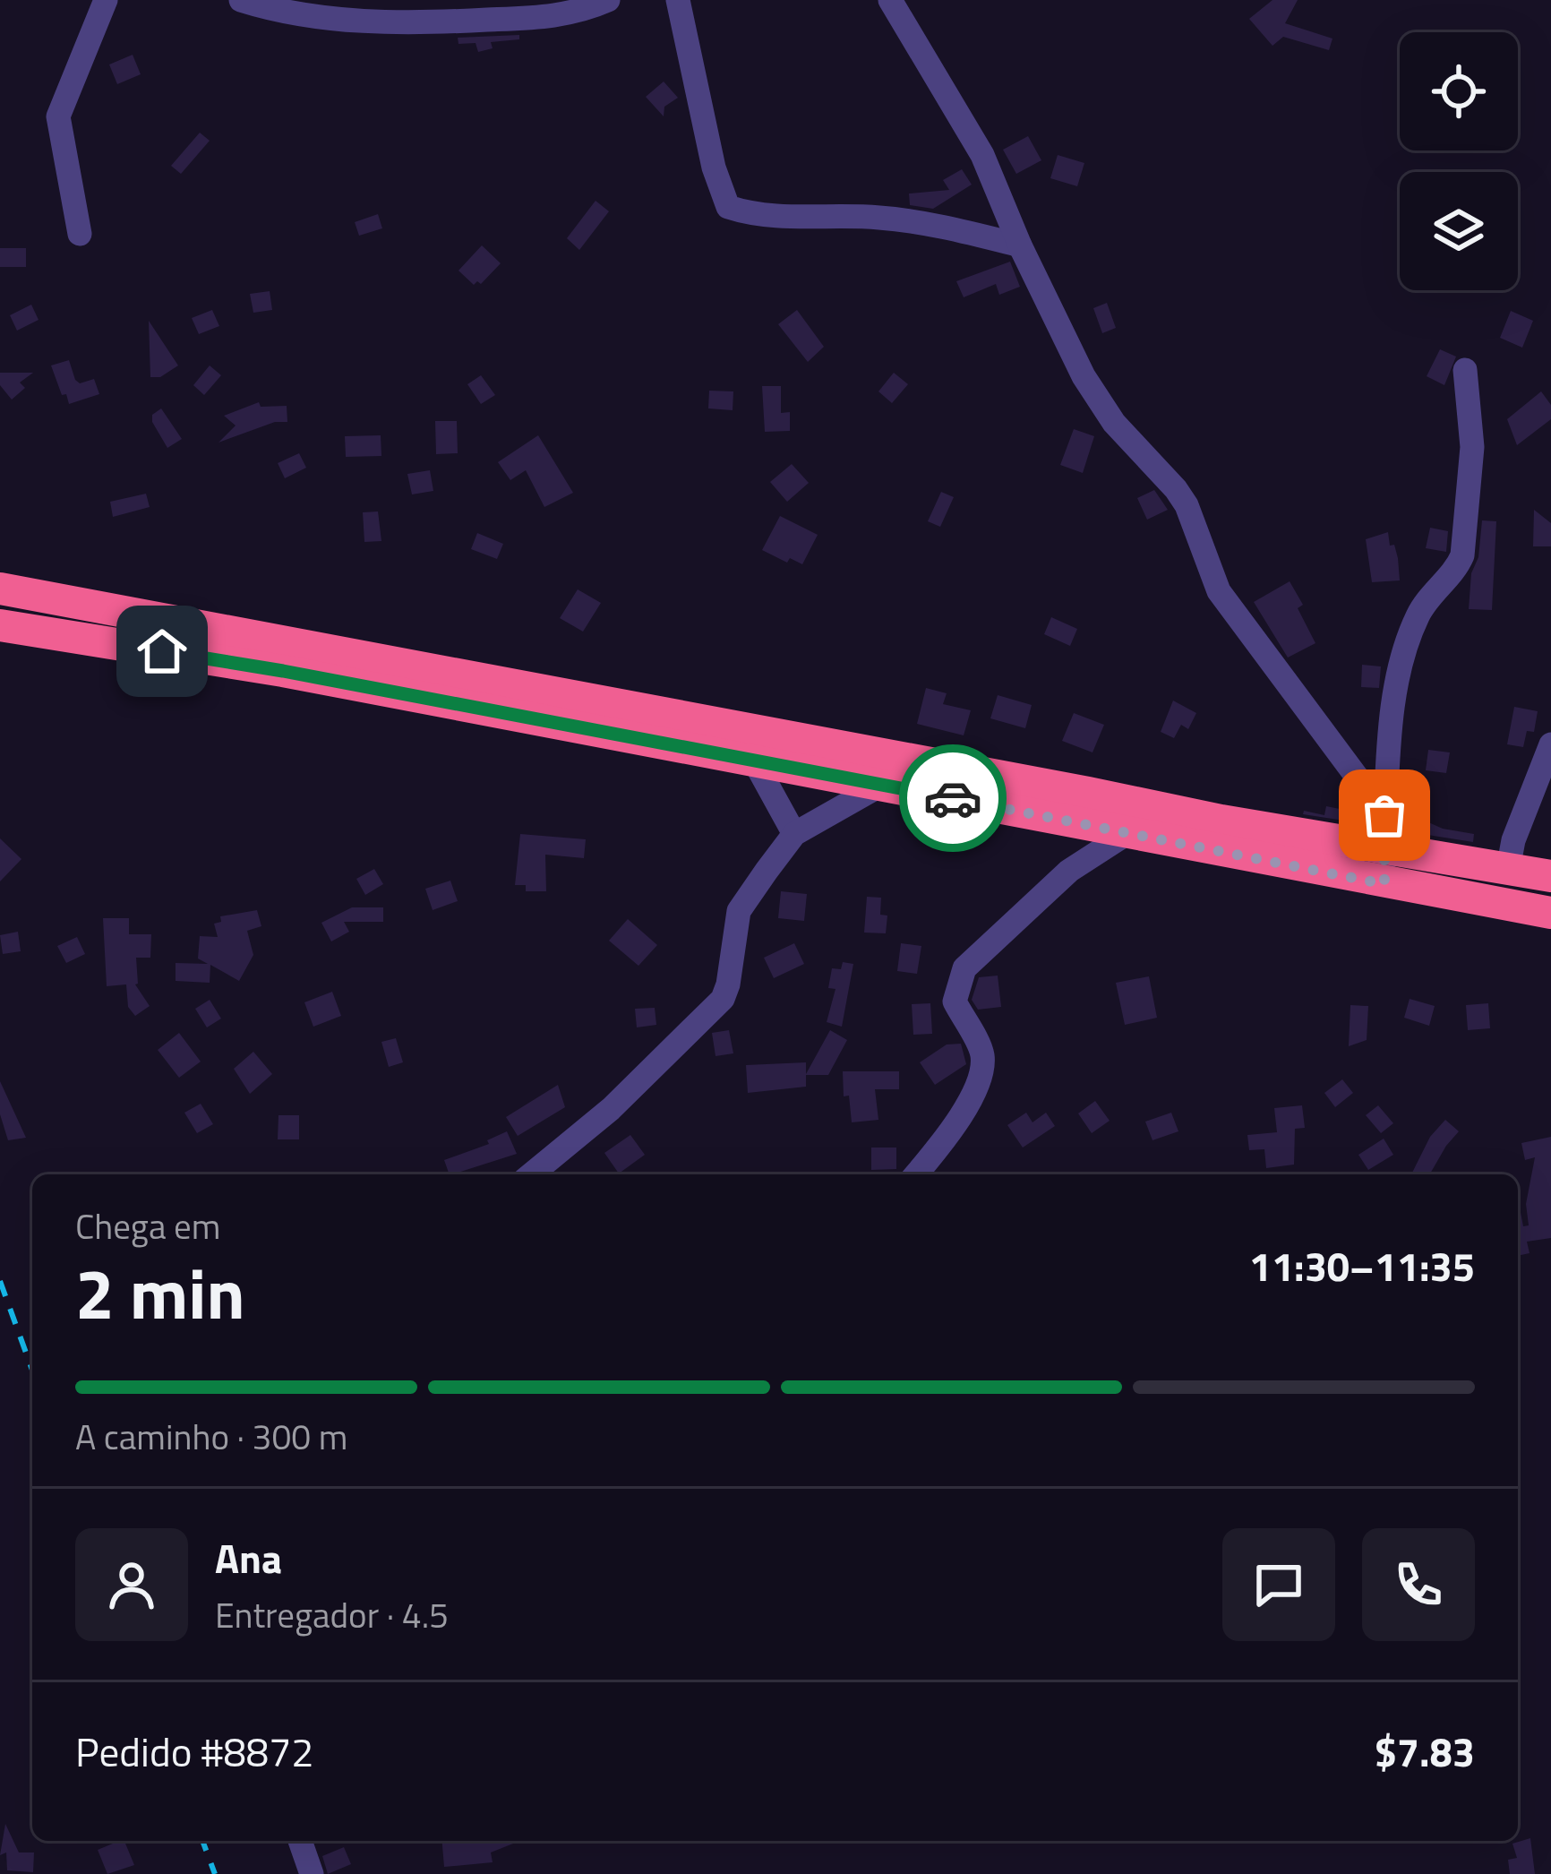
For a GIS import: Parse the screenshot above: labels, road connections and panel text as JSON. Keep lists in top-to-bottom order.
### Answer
{
  "page": {
    "heading": ["2 min", "Chega em", "11:30–11:35"],
    "panel": [
      "Ana",
      "Entregador · 4.5",
      "Pedido #8872",
      "$7.83"
    ],
    "bar": "A caminho · 300 m"
  }
}
